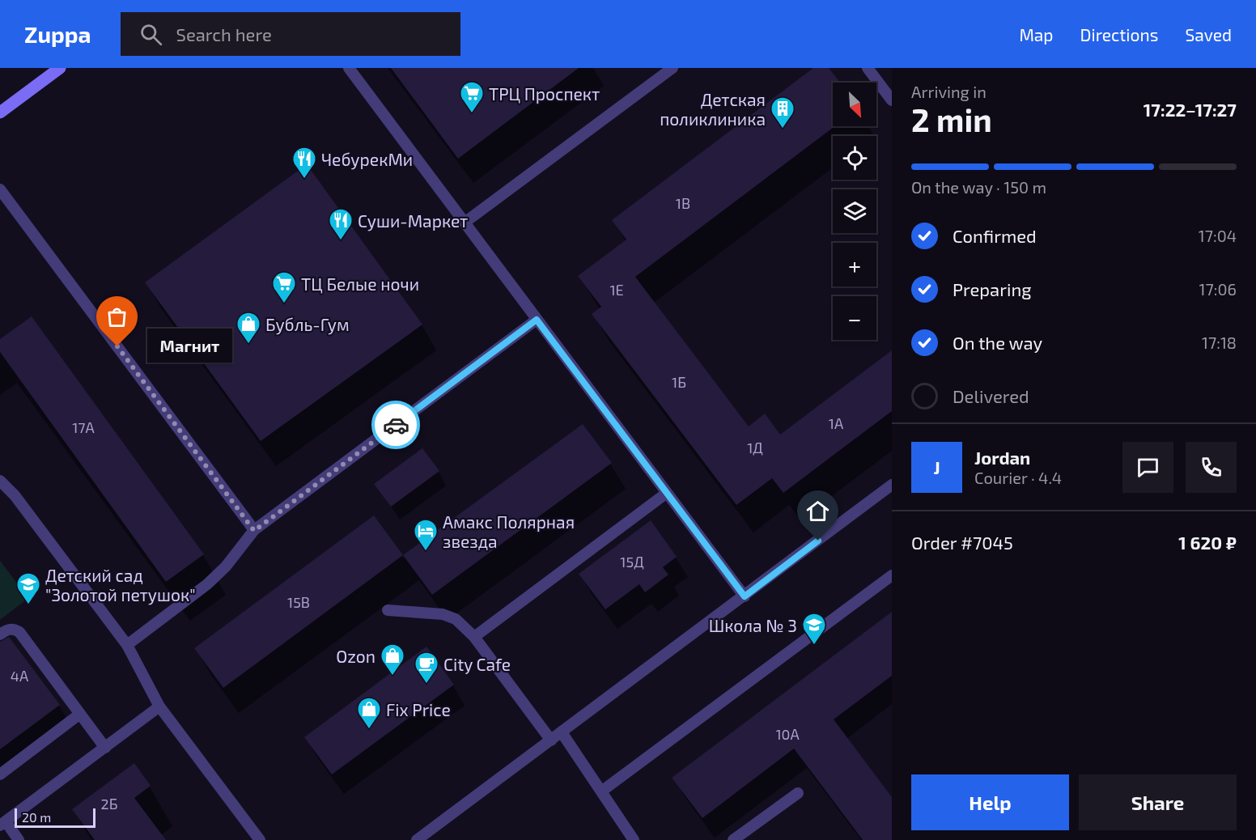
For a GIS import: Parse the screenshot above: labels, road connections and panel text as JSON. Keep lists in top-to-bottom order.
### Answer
{
  "places": {
    "supermarket": ["ТРЦ Проспект", "ТЦ Белые ночи"],
    "building": ["Детская поликлиника"],
    "restaurant": ["ЧебурекМи", "Суши-Маркет"],
    "shop": ["Бубль-Гум", "Ozon", "Fix Price"],
    "other": ["Магнит"],
    "hotel": ["Амакс Полярная звезда"],
    "school or university": ["Детский сад \"Золотой петушок\"", "Школа № 3"],
    "cafe": ["City Cafe"]
  },
  "house_numbers": [
    "1В",
    "1Е",
    "1Б",
    "1А",
    "17А",
    "1Д",
    "15Д",
    "15В",
    "4А",
    "10А",
    "2Б"
  ],
  "scale_bar": "20 m",
  "north": "bottom right",
  "page": {
    "header": "Zuppa",
    "search": "Search here",
    "nav": ["Map", "Directions", "Saved"],
    "heading": ["2 min", "Arriving in", "17:22–17:27"],
    "panel": [
      "Jordan",
      "Courier · 4.4",
      "Order #7045",
      "1 620 ₽"
    ],
    "map_buttons": ["+", "−"],
    "bar": "On the way · 150 m",
    "list": [
      ["Confirmed", "17:04"],
      ["Preparing", "17:06"],
      ["On the way", "17:18"],
      "Delivered"
    ],
    "bubble": "Магнит",
    "round": "J",
    "buttons": ["Help", "Share"],
    "scale": "20 m"
  }
}
